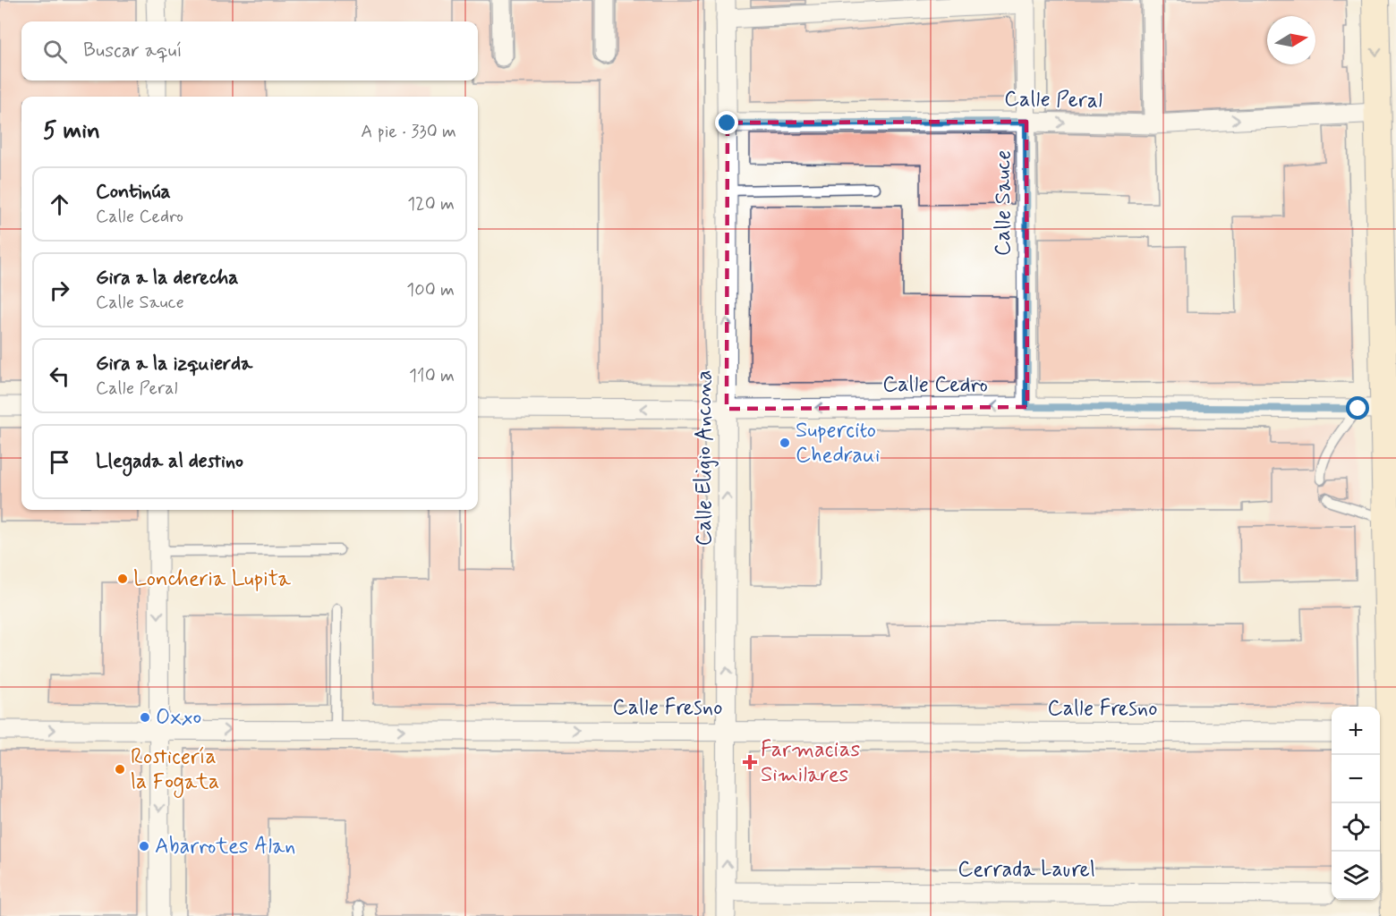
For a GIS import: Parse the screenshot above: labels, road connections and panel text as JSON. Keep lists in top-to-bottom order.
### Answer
{
  "streets": {
    "street": [
      "Calle Peral",
      "Calle Sauce",
      "Calle Cedro",
      "Calle Eligio Ancona",
      "Calle Fresno",
      "Cerrada Laurel"
    ]
  },
  "crossings": [
    ["Calle Peral", "Calle Sauce"],
    ["Calle Peral", "Calle Eligio Ancona"],
    ["Calle Sauce", "Calle Cedro"],
    ["Calle Cedro", "Calle Eligio Ancona"],
    ["Calle Eligio Ancona", "Calle Fresno"],
    ["Calle Eligio Ancona", "Cerrada Laurel"]
  ],
  "one_way": [
    "Calle Peral",
    "Calle Cedro",
    "Calle Eligio Ancona",
    "Calle Fresno"
  ],
  "places": {
    "other": [
      "Supercito Chedraui",
      "Loncheria Lupita",
      "Oxxo",
      "Rosticería la Fogata",
      "Abarrotes Alan"
    ],
    "health": ["Farmacias Similares"]
  },
  "north": "right",
  "page": {
    "search": "Buscar aquí",
    "heading": ["5 min", "A pie · 330 m"],
    "list": [
      ["Continúa", "Calle Cedro", "120 m"],
      ["Gira a la derecha", "Calle Sauce", "100 m"],
      ["Gira a la izquierda", "Calle Peral", "110 m"],
      "Llegada al destino"
    ],
    "map_buttons": ["+", "−"]
  }
}
